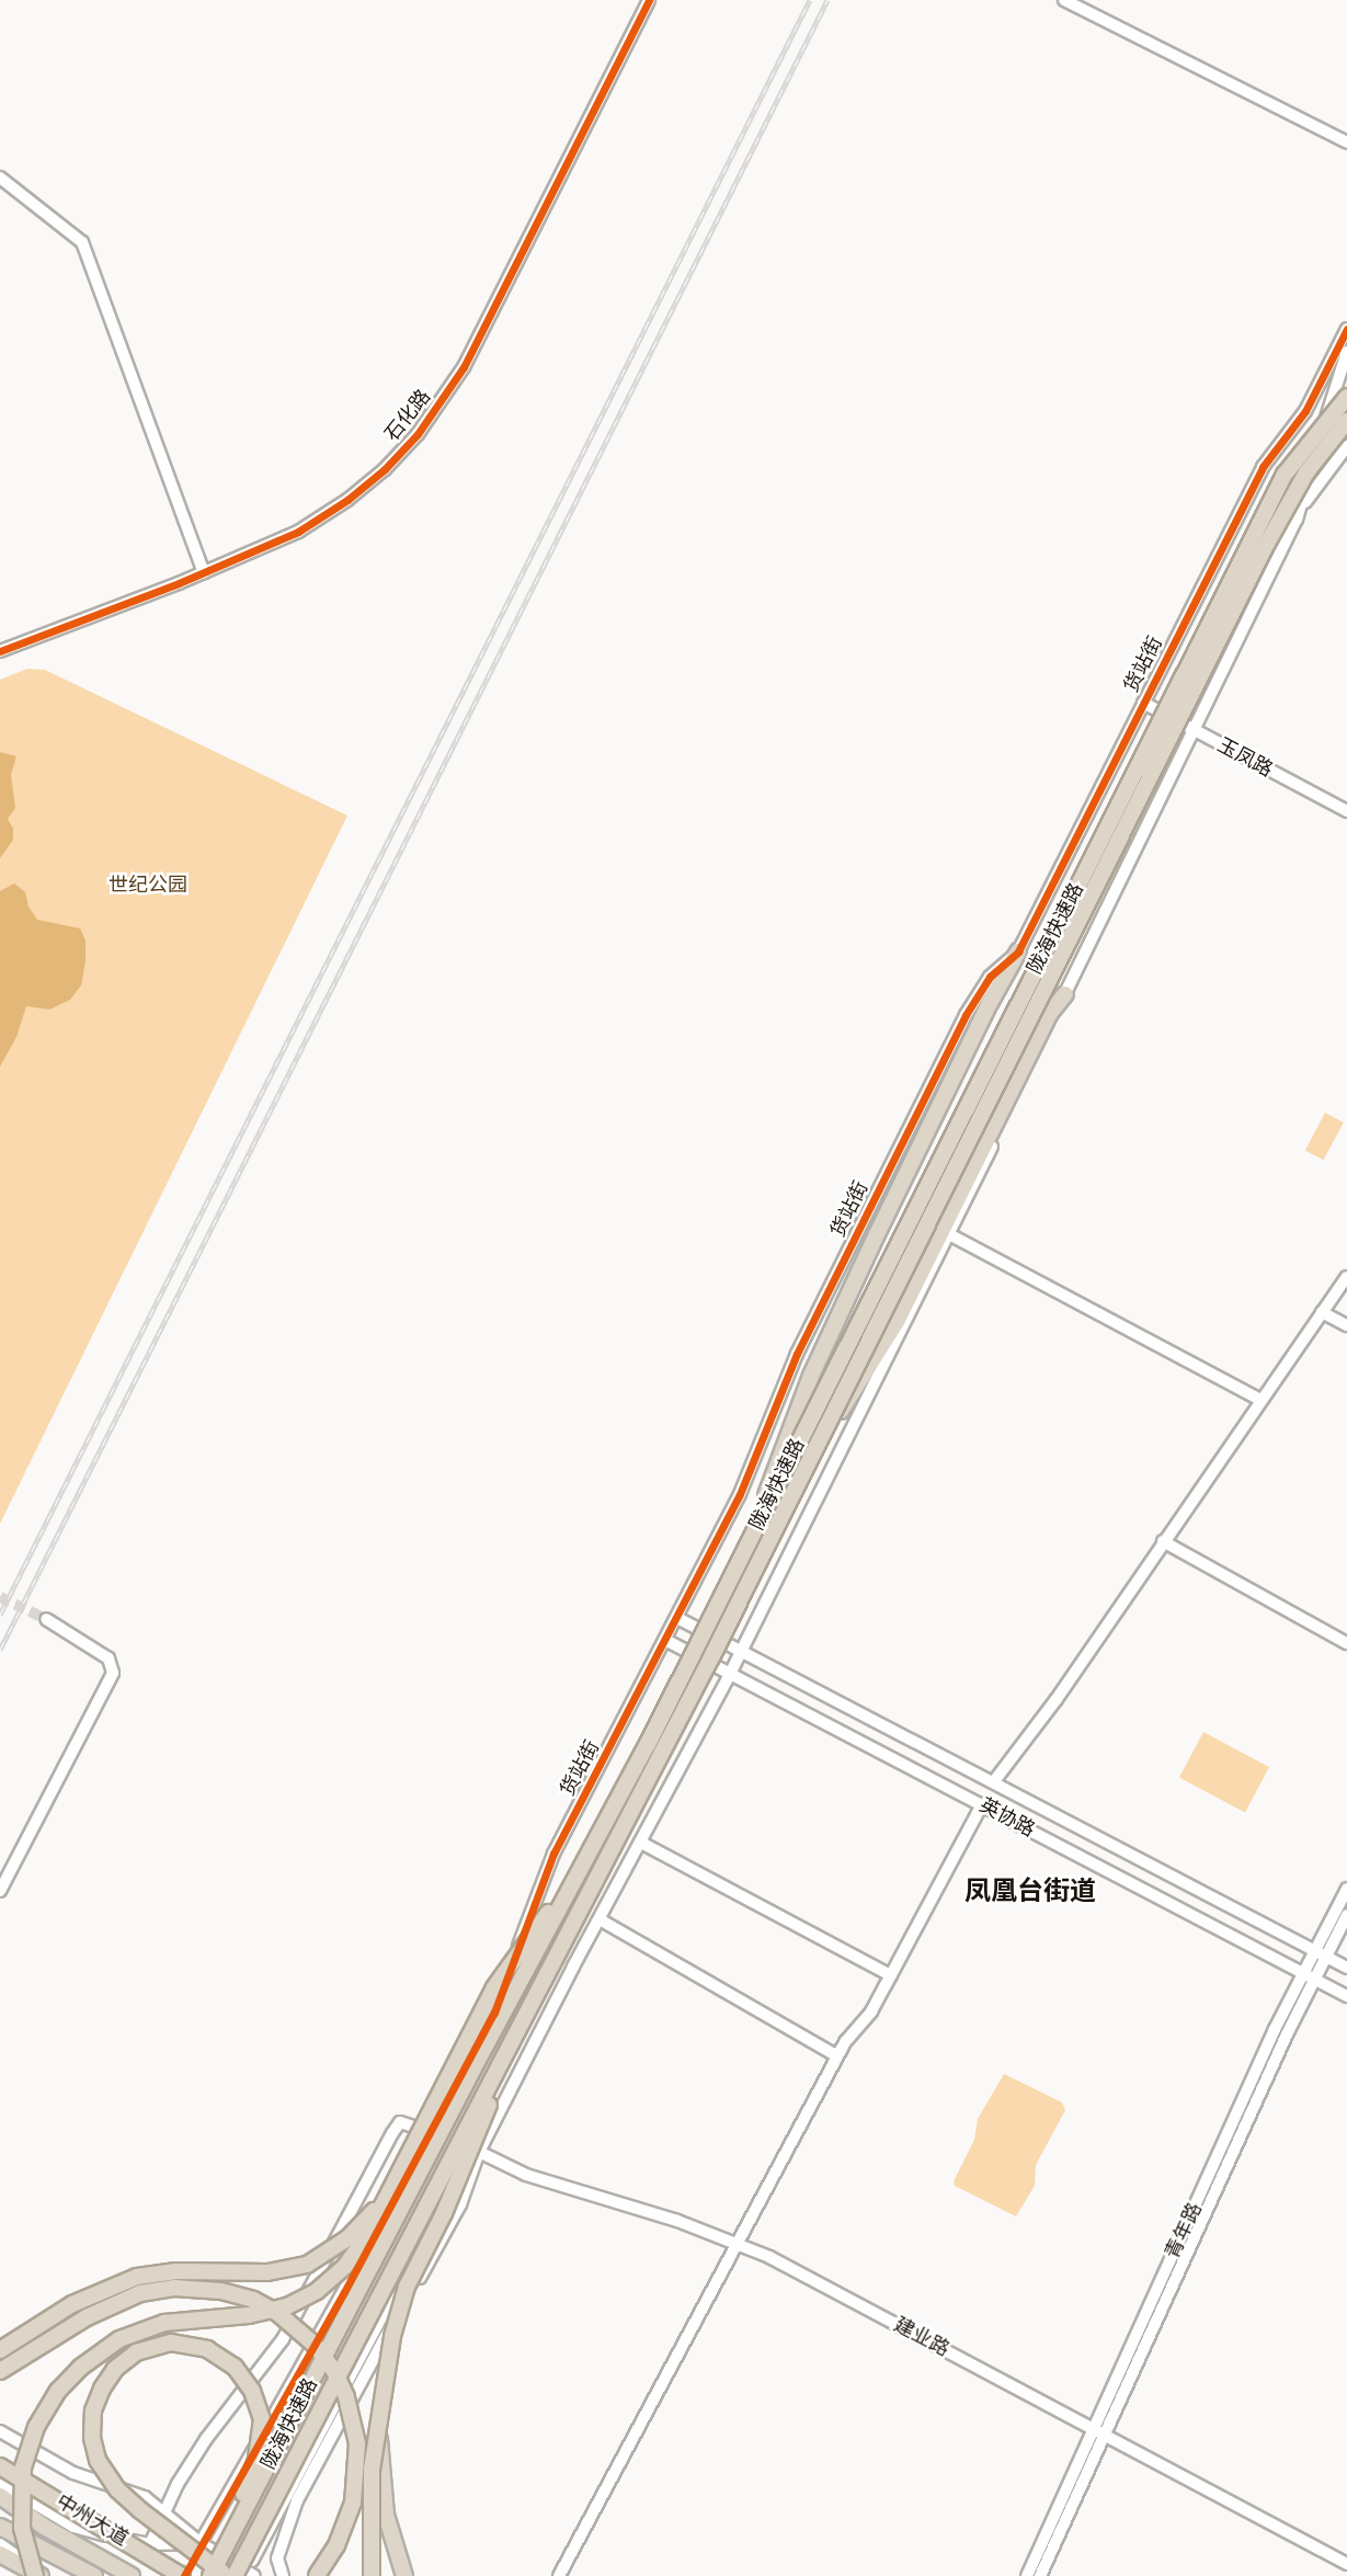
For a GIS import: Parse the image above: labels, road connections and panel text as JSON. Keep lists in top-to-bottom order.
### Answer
{
  "streets": {
    "highway": ["陇海快速路", "中州大道"],
    "street": [
      "石化路",
      "货站街",
      "玉凤路",
      "英协路",
      "青年路",
      "建业路"
    ]
  },
  "crossings": [
    ["货站街", "玉凤路"],
    ["货站街", "英协路"],
    ["英协路", "青年路"],
    ["青年路", "建业路"]
  ],
  "districts": ["凤凰台街道"],
  "parks": ["世纪公园"]
}
